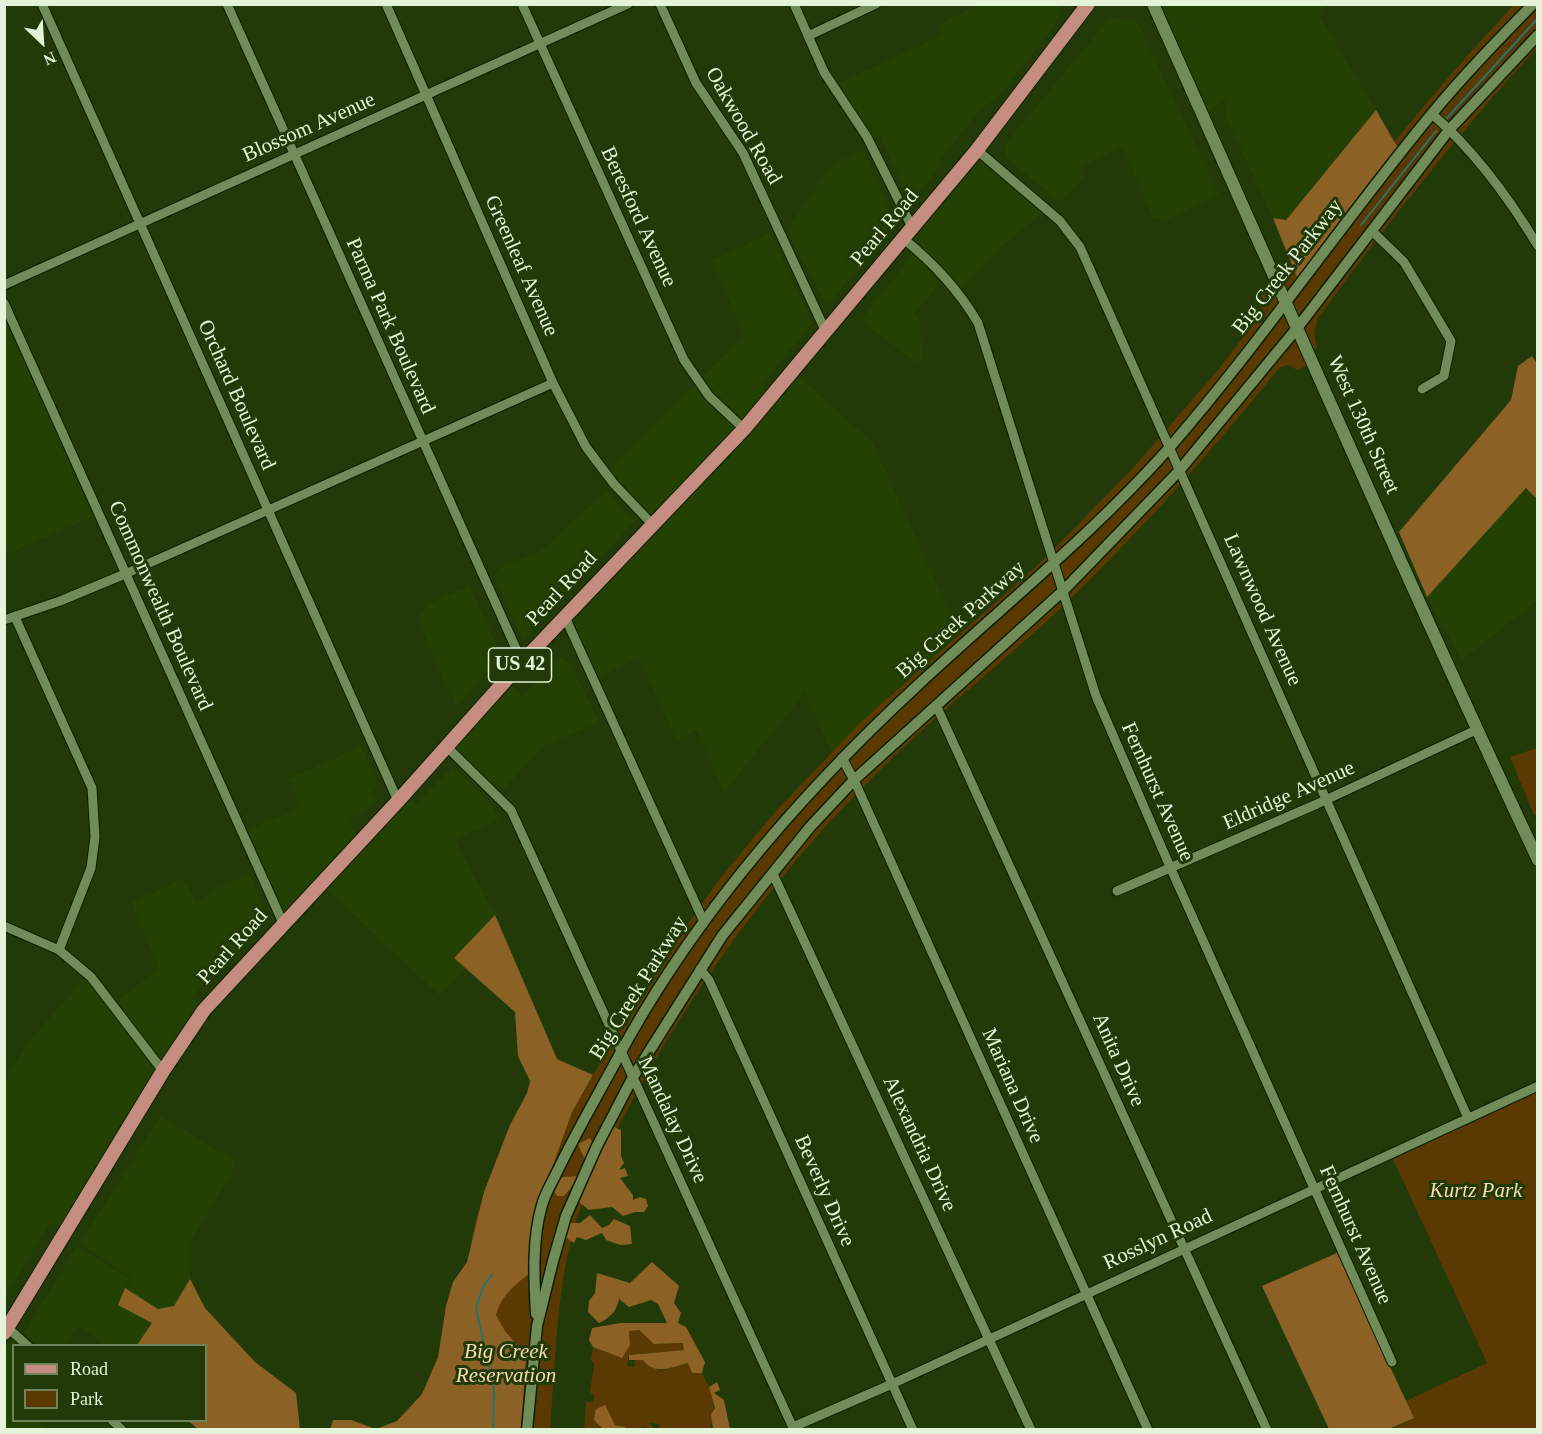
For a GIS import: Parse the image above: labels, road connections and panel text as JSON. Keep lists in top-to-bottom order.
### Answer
{
  "streets": {
    "main road": ["Pearl Road", "West 130th Street", "US 42"],
    "street": [
      "Oakwood Road",
      "Blossom Avenue",
      "Beresford Avenue",
      "Greenleaf Avenue",
      "Big Creek Parkway",
      "Parma Park Boulevard",
      "Orchard Boulevard",
      "Commonwealth Boulevard",
      "Lawnwood Avenue",
      "Fernhurst Avenue",
      "Eldridge Avenue",
      "Anita Drive",
      "Mariana Drive",
      "Mandalay Drive",
      "Alexandria Drive",
      "Beverly Drive",
      "Rosslyn Road"
    ]
  },
  "crossings": [
    ["Oakwood Road", "Pearl Road"],
    ["Blossom Avenue", "Beresford Avenue"],
    ["Blossom Avenue", "Greenleaf Avenue"],
    ["Blossom Avenue", "Parma Park Boulevard"],
    ["Blossom Avenue", "Orchard Boulevard"],
    ["Beresford Avenue", "Pearl Road"],
    ["Pearl Road", "Greenleaf Avenue"],
    ["Pearl Road", "Parma Park Boulevard"],
    ["Pearl Road", "Orchard Boulevard"],
    ["Pearl Road", "Commonwealth Boulevard"],
    ["Pearl Road", "Lawnwood Avenue"],
    ["Pearl Road", "Fernhurst Avenue"],
    ["Pearl Road", "Mandalay Drive"],
    ["Big Creek Parkway", "West 130th Street"],
    ["Big Creek Parkway", "Lawnwood Avenue"],
    ["Big Creek Parkway", "Fernhurst Avenue"],
    ["Big Creek Parkway", "Anita Drive"],
    ["Big Creek Parkway", "Mariana Drive"],
    ["Big Creek Parkway", "Mandalay Drive"],
    ["Big Creek Parkway", "Alexandria Drive"],
    ["Big Creek Parkway", "Beverly Drive"],
    ["West 130th Street", "Eldridge Avenue"],
    ["Lawnwood Avenue", "Eldridge Avenue"],
    ["Lawnwood Avenue", "Rosslyn Road"],
    ["Fernhurst Avenue", "Eldridge Avenue"],
    ["Fernhurst Avenue", "Rosslyn Road"],
    ["Anita Drive", "Rosslyn Road"],
    ["Mariana Drive", "Rosslyn Road"],
    ["Mandalay Drive", "Rosslyn Road"],
    ["Alexandria Drive", "Rosslyn Road"],
    ["Beverly Drive", "Rosslyn Road"]
  ],
  "parks": ["Kurtz Park", "Big Creek Reservation"],
  "legend": ["Road", "Park"],
  "north": "bottom right"
}
